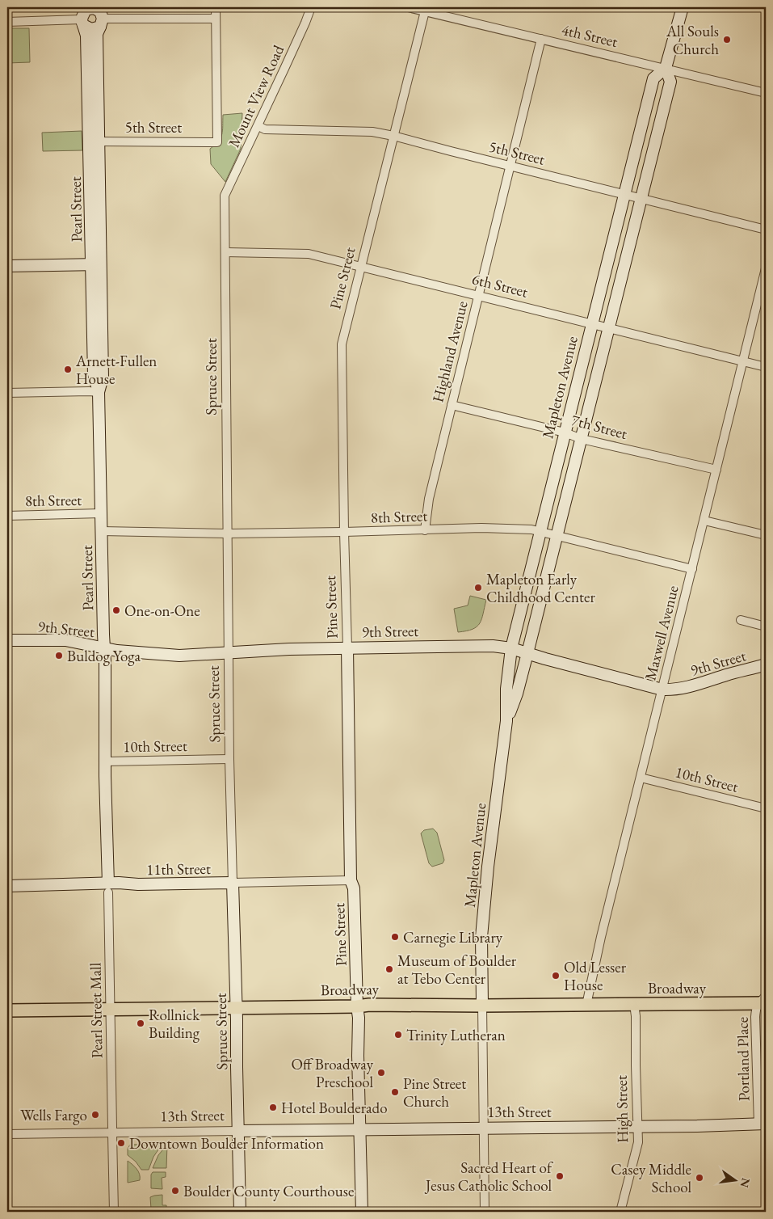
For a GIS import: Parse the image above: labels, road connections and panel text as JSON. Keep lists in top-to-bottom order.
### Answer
{
  "streets": {
    "main road": ["Broadway"],
    "street": [
      "4th Street",
      "Mount View Road",
      "5th Street",
      "Pearl Street",
      "Pine Street",
      "6th Street",
      "Highland Avenue",
      "Spruce Street",
      "Mapleton Avenue",
      "7th Street",
      "8th Street",
      "9th Street",
      "Maxwell Avenue",
      "10th Street",
      "11th Street",
      "Pearl Street Mall",
      "Portland Place",
      "High Street",
      "13th Street"
    ]
  },
  "crossings": [
    ["4th Street", "Pine Street"],
    ["4th Street", "Highland Avenue"],
    ["4th Street", "Mapleton Avenue"],
    ["Mount View Road", "5th Street"],
    ["Mount View Road", "Spruce Street"],
    ["5th Street", "Pearl Street"],
    ["5th Street", "Pine Street"],
    ["5th Street", "Highland Avenue"],
    ["5th Street", "Mapleton Avenue"],
    ["Pearl Street", "8th Street"],
    ["Pearl Street", "9th Street"],
    ["Pearl Street", "10th Street"],
    ["Pearl Street", "11th Street"],
    ["Pearl Street", "Pearl Street Mall"],
    ["Pine Street", "6th Street"],
    ["Pine Street", "8th Street"],
    ["Pine Street", "9th Street"],
    ["Pine Street", "11th Street"],
    ["Pine Street", "Broadway"],
    ["Pine Street", "13th Street"],
    ["6th Street", "Highland Avenue"],
    ["6th Street", "Spruce Street"],
    ["6th Street", "Mapleton Avenue"],
    ["6th Street", "Maxwell Avenue"],
    ["Highland Avenue", "7th Street"],
    ["Highland Avenue", "8th Street"],
    ["Spruce Street", "8th Street"],
    ["Spruce Street", "9th Street"],
    ["Spruce Street", "10th Street"],
    ["Spruce Street", "11th Street"],
    ["Spruce Street", "Broadway"],
    ["Spruce Street", "13th Street"],
    ["Mapleton Avenue", "7th Street"],
    ["Mapleton Avenue", "8th Street"],
    ["Mapleton Avenue", "9th Street"],
    ["Mapleton Avenue", "Broadway"],
    ["Mapleton Avenue", "13th Street"],
    ["7th Street", "Maxwell Avenue"],
    ["8th Street", "Maxwell Avenue"],
    ["9th Street", "Maxwell Avenue"],
    ["Maxwell Avenue", "10th Street"],
    ["Maxwell Avenue", "Broadway"],
    ["11th Street", "Pearl Street Mall"],
    ["Broadway", "Pearl Street Mall"],
    ["Broadway", "Portland Place"],
    ["Broadway", "High Street"],
    ["Portland Place", "13th Street"],
    ["High Street", "13th Street"]
  ],
  "places": [
    "All Souls Church",
    "Arnett-Fullen House",
    "Mapleton Early Childhood Center",
    "One-on-One",
    "Buldog Yoga",
    "Carnegie Library",
    "Museum of Boulder at Tebo Center",
    "Old Lesser House",
    "Rollnick Building",
    "Trinity Lutheran",
    "Off Broadway Preschool",
    "Pine Street Church",
    "Hotel Boulderado",
    "Wells Fargo",
    "Downtown Boulder Information",
    "Sacred Heart of Jesus Catholic School",
    "Casey Middle School",
    "Boulder County Courthouse"
  ],
  "north": "right"
}
